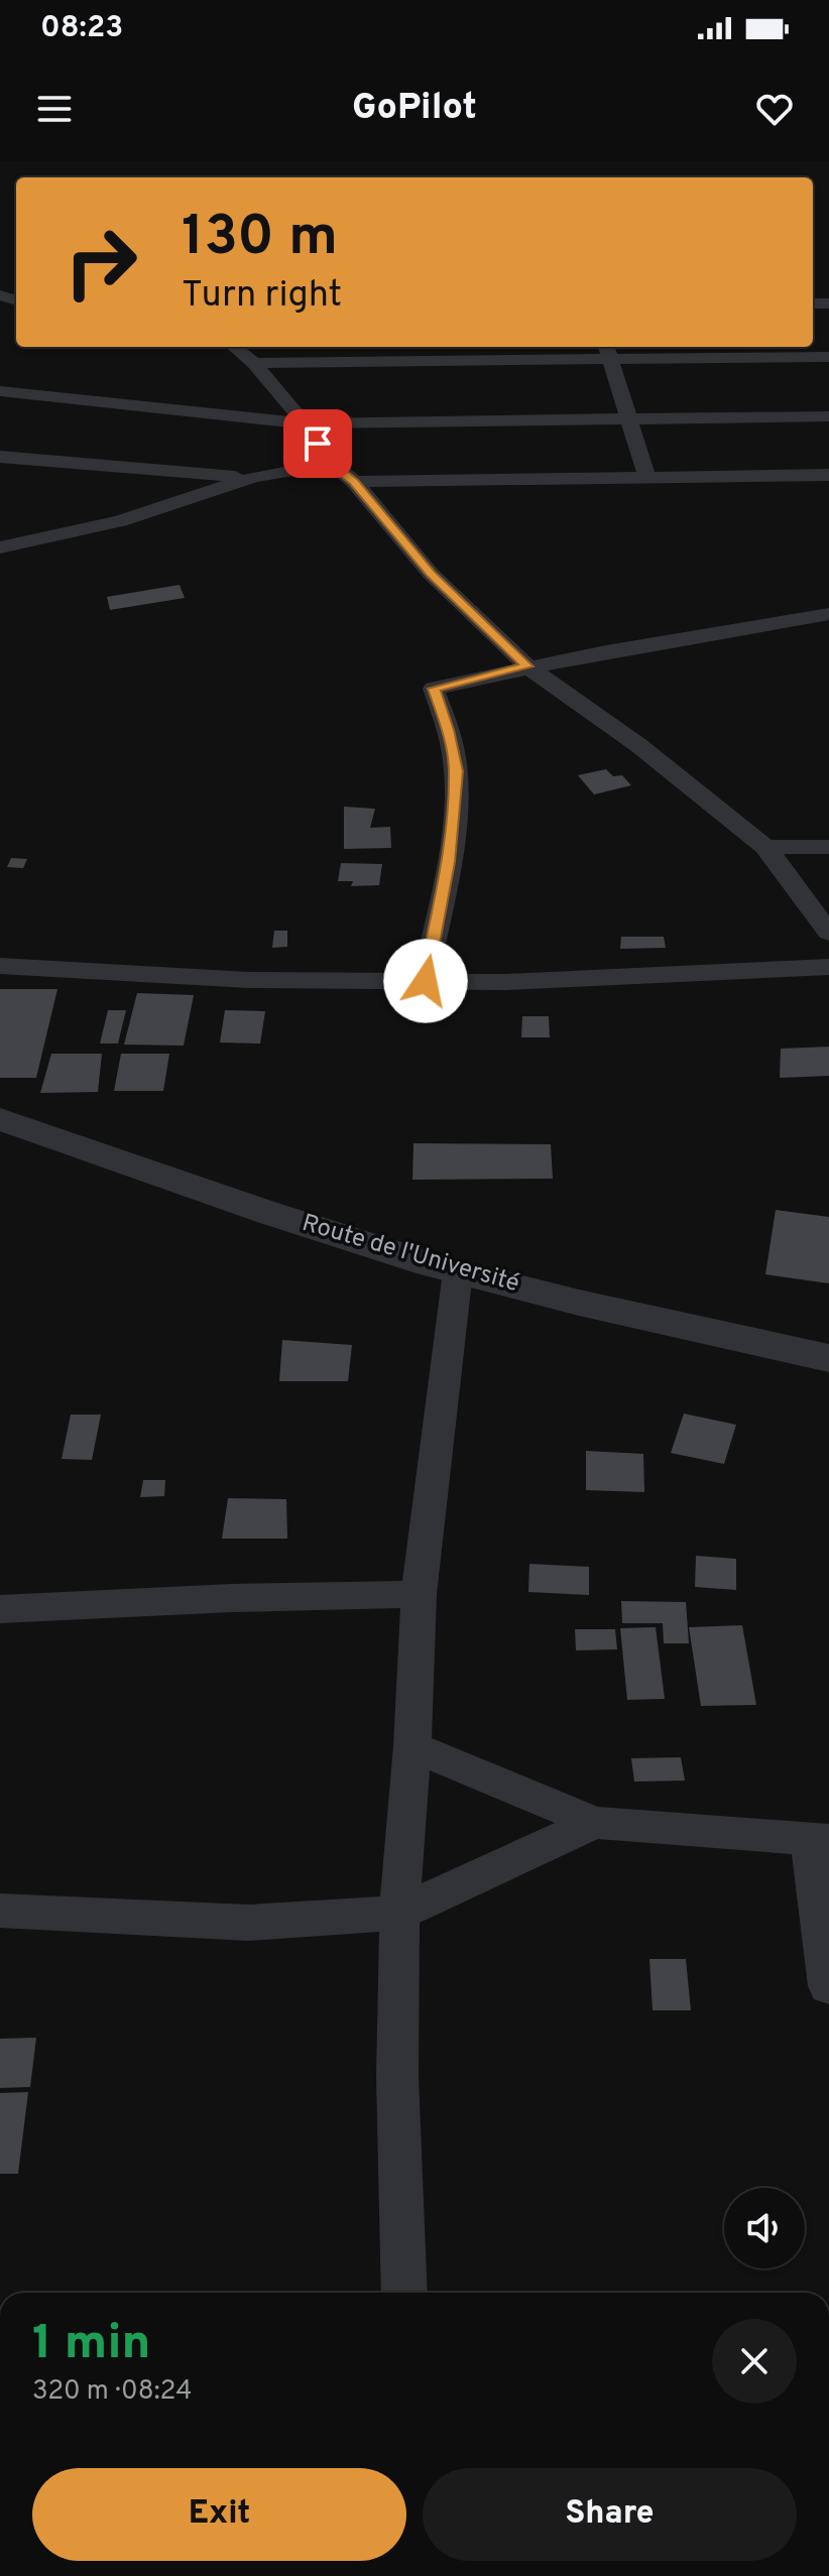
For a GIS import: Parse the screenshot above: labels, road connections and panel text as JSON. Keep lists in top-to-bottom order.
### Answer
{
  "streets": {
    "street": ["Route de l'Université"]
  },
  "page": {
    "status": "08:23",
    "header": "GoPilot",
    "turn": ["130 m", "Turn right"],
    "heading": ["1 min", "320 m · 08:24"],
    "buttons": ["Exit", "Share"]
  }
}
